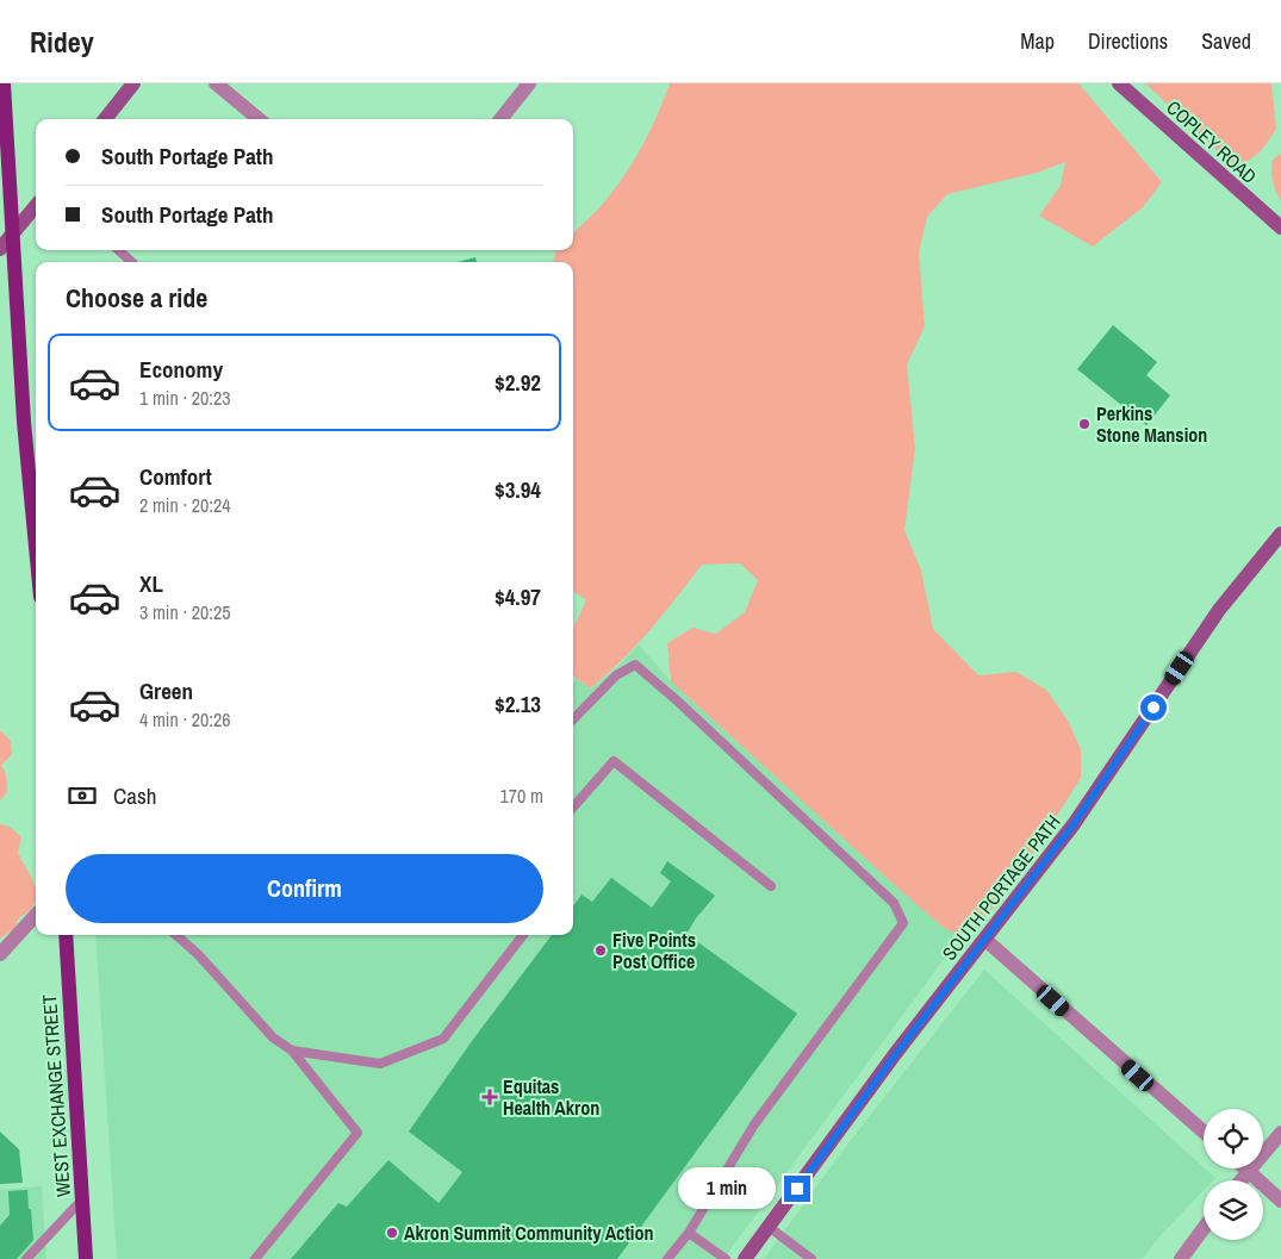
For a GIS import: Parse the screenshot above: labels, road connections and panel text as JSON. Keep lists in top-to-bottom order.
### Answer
{
  "streets": {
    "main road": ["WEST EXCHANGE STREET"],
    "street": ["COPLEY ROAD", "SOUTH PORTAGE PATH"]
  },
  "places": {
    "other": ["Perkins Stone Mansion", "Five Points Post Office", "Akron Summit Community Action"],
    "health": ["Equitas Health Akron"]
  },
  "page": {
    "header": "Ridey",
    "nav": ["Map", "Directions", "Saved"],
    "banner": ["South Portage Path", "South Portage Path"],
    "heading": "Choose a ride",
    "list": [
      {
        "name": "Economy",
        "note": "1 min · 20:23",
        "value": "$2.92"
      },
      {
        "name": "Comfort",
        "note": "2 min · 20:24",
        "value": "$3.94"
      },
      {
        "name": "XL",
        "note": "3 min · 20:25",
        "value": "$4.97"
      },
      {
        "name": "Green",
        "note": "4 min · 20:26",
        "value": "$2.13"
      }
    ],
    "pay": ["Cash", "170 m"],
    "buttons": "Confirm",
    "bubble": "1 min"
  }
}
